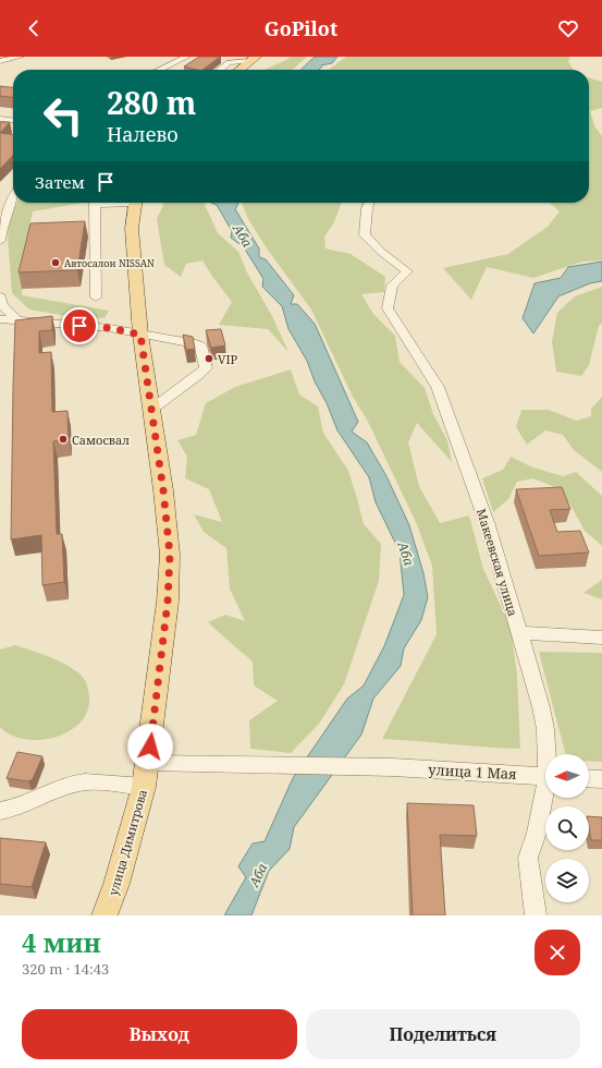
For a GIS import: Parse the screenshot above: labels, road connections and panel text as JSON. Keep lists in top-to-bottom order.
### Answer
{
  "streets": {
    "main road": ["улица Димитрова"],
    "street": ["Макеевская улица", "улица 1 Мая"]
  },
  "crossings": [
    ["улица 1 Мая", "улица Димитрова"]
  ],
  "water": ["Аба"],
  "places": ["Автосалон NISSAN", "VIP", "Самосвал"],
  "north": "left",
  "page": {
    "header": "GoPilot",
    "turn": ["280 m", "Налево"],
    "then": "Затем",
    "heading": ["4 мин", "320 m · 14:43"],
    "buttons": ["Выход", "Поделиться"]
  }
}
